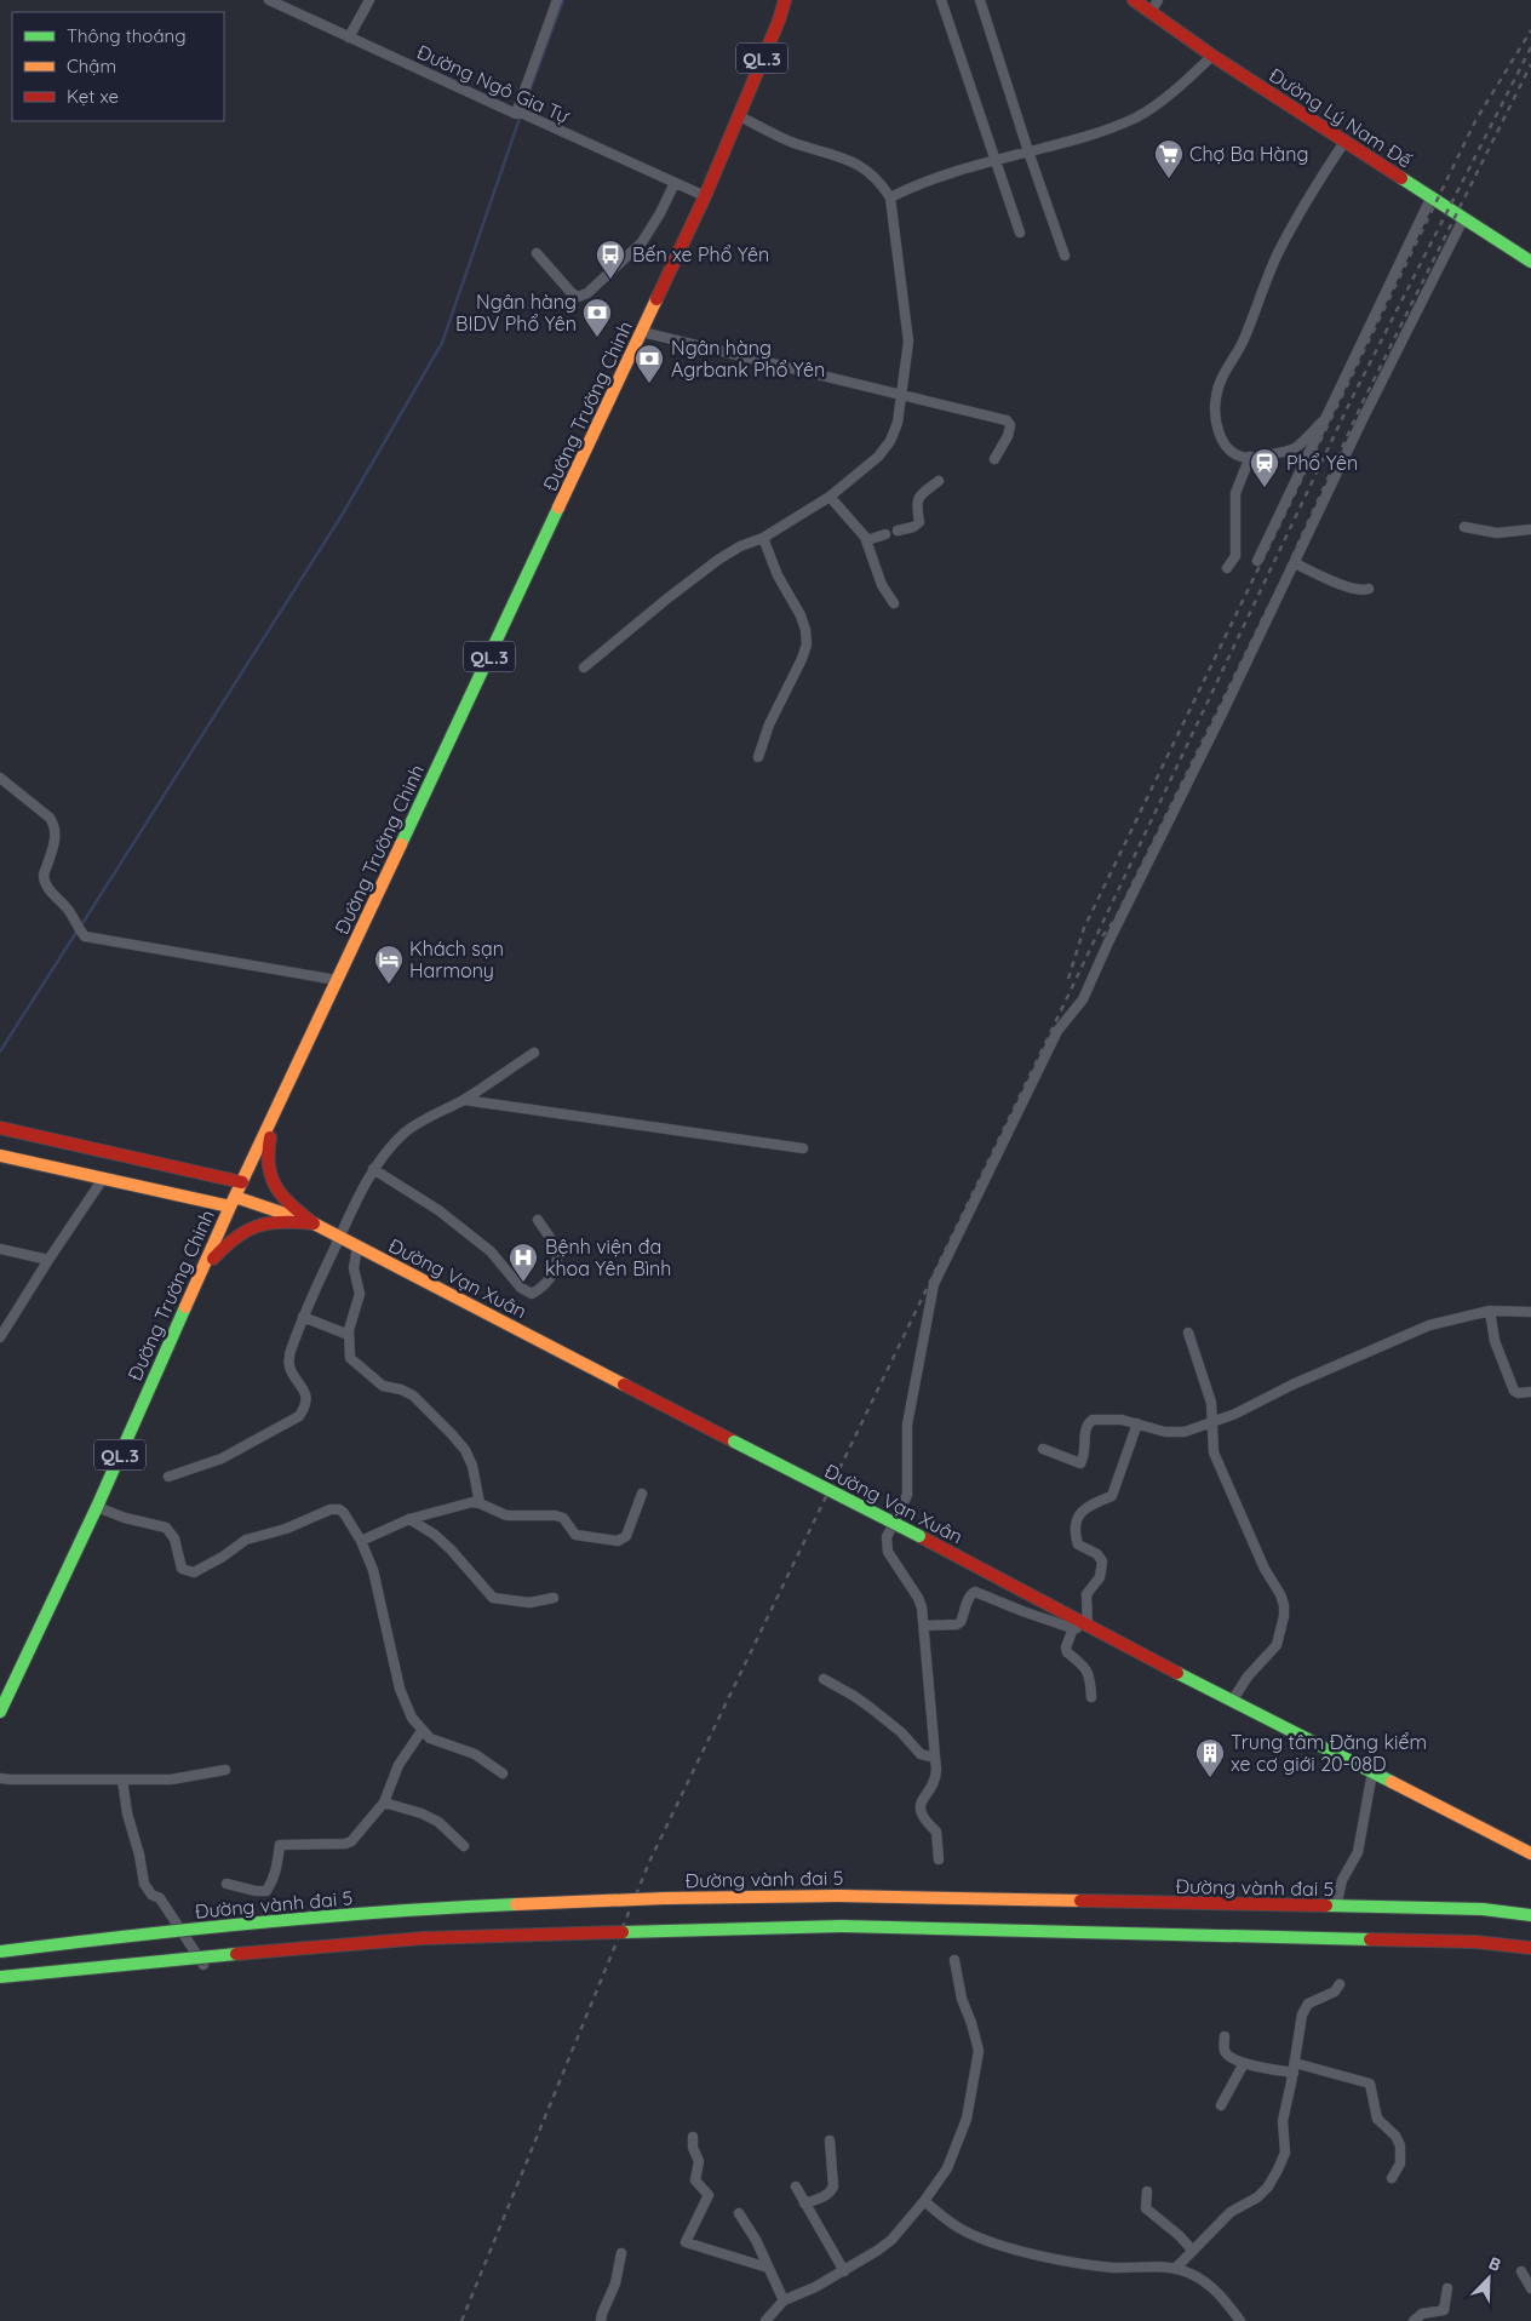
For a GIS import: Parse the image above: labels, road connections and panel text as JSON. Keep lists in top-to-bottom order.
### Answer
{
  "streets": {
    "main road": [
      "QL.3",
      "Đường Lý Nam Đế",
      "Đường Trường Chinh",
      "Đường Vạn Xuân",
      "Đường vành đai 5"
    ],
    "street": ["Đường Ngô Gia Tự"]
  },
  "crossings": [
    ["Đường Ngô Gia Tự", "Đường Trường Chinh"],
    ["Đường Trường Chinh", "Đường Vạn Xuân"]
  ],
  "places": {
    "supermarket": ["Chợ Ba Hàng"],
    "bus stop": ["Bến xe Phổ Yên"],
    "bank": ["Ngân hàng BIDV Phổ Yên", "Ngân hàng Agrbank Phổ Yên"],
    "station": ["Phổ Yên"],
    "hotel": ["Khách sạn Harmony"],
    "hospital": ["Bệnh viện đa khoa Yên Bình"],
    "building": ["Trung tâm Đăng kiểm xe cơ giới 20-08D"]
  },
  "legend": ["Thông thoáng", "Chậm", "Kẹt xe"],
  "north": "top right"
}
